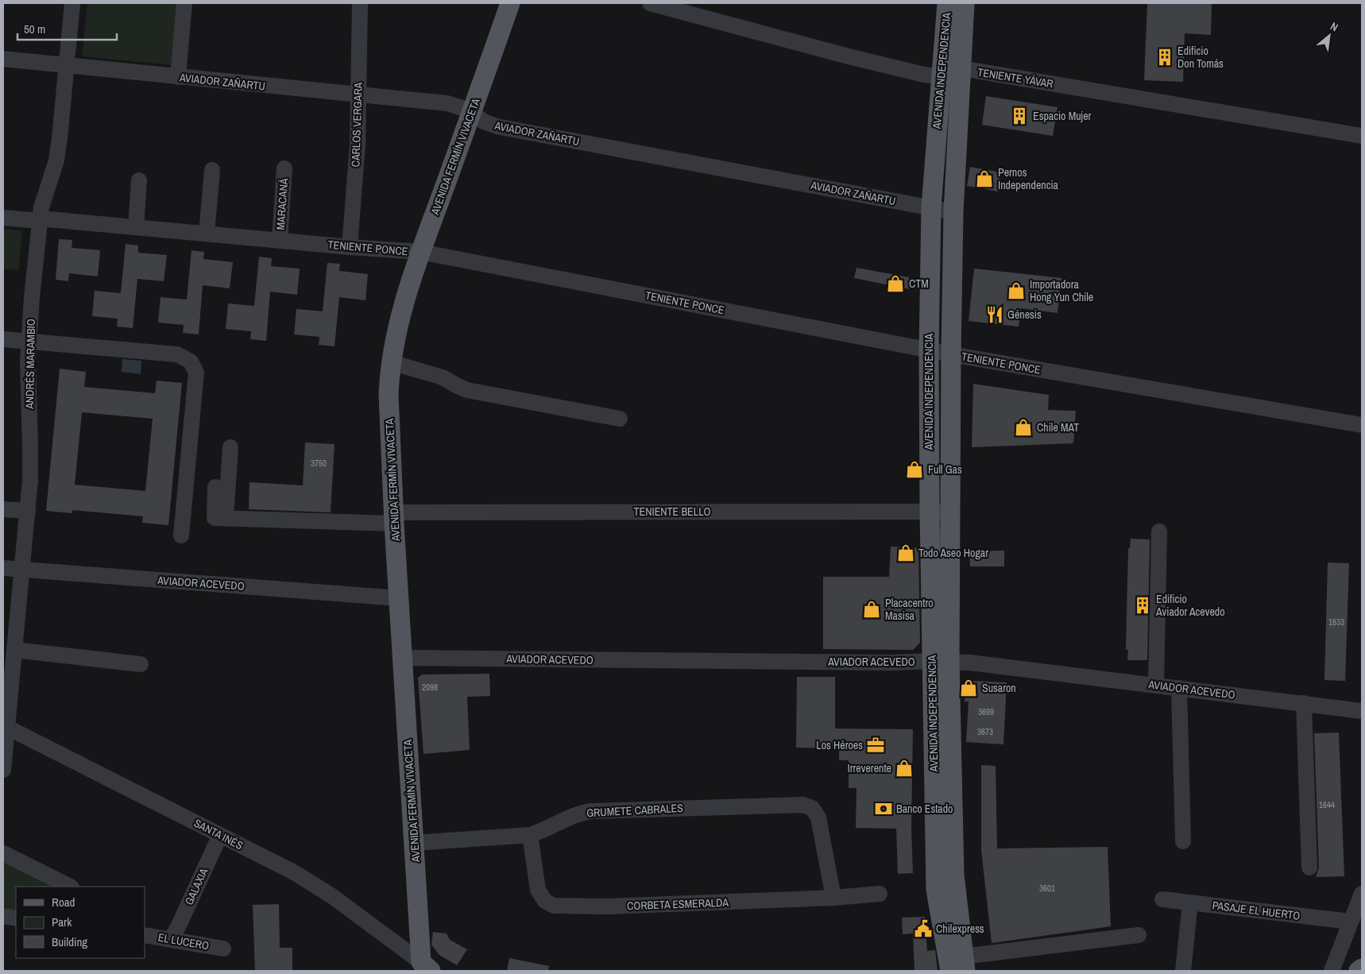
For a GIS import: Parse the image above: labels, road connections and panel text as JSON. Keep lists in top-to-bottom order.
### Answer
{
  "streets": {
    "main road": ["AVENIDA INDEPENDENCIA", "AVENIDA FERMÍN VIVACETA"],
    "street": [
      "TENIENTE YÁVAR",
      "AVIADOR ZAÑARTU",
      "CARLOS VERGARA",
      "MARACANÁ",
      "TENIENTE PONCE",
      "ANDRÉS MARAMBIO",
      "TENIENTE BELLO",
      "AVIADOR ACEVEDO",
      "GRUMETE CABRALES",
      "SANTA INÉS",
      "GALAXIA",
      "CORBETA ESMERALDA",
      "PASAJE EL HUERTO",
      "EL LUCERO"
    ]
  },
  "crossings": [
    ["AVENIDA INDEPENDENCIA", "TENIENTE YÁVAR"],
    ["AVENIDA INDEPENDENCIA", "AVIADOR ZAÑARTU"],
    ["AVENIDA INDEPENDENCIA", "TENIENTE PONCE"],
    ["AVENIDA INDEPENDENCIA", "TENIENTE BELLO"],
    ["AVENIDA INDEPENDENCIA", "AVIADOR ACEVEDO"],
    ["AVIADOR ZAÑARTU", "CARLOS VERGARA"],
    ["AVIADOR ZAÑARTU", "AVENIDA FERMÍN VIVACETA"],
    ["AVIADOR ZAÑARTU", "ANDRÉS MARAMBIO"],
    ["CARLOS VERGARA", "TENIENTE PONCE"],
    ["AVENIDA FERMÍN VIVACETA", "TENIENTE PONCE"],
    ["AVENIDA FERMÍN VIVACETA", "TENIENTE BELLO"],
    ["AVENIDA FERMÍN VIVACETA", "AVIADOR ACEVEDO"],
    ["AVENIDA FERMÍN VIVACETA", "GRUMETE CABRALES"],
    ["AVENIDA FERMÍN VIVACETA", "SANTA INÉS"],
    ["MARACANÁ", "TENIENTE PONCE"],
    ["TENIENTE PONCE", "ANDRÉS MARAMBIO"],
    ["ANDRÉS MARAMBIO", "AVIADOR ACEVEDO"],
    ["ANDRÉS MARAMBIO", "SANTA INÉS"],
    ["GRUMETE CABRALES", "CORBETA ESMERALDA"],
    ["SANTA INÉS", "GALAXIA"],
    ["GALAXIA", "EL LUCERO"]
  ],
  "places": {
    "building": ["Edificio Don Tomás", "Espacio Mujer", "Edificio Aviador Acevedo"],
    "shop": [
      "Pernos Independencia",
      "CTM",
      "Importadora Hong Yun Chile",
      "Chile MAT",
      "Full Gas",
      "Todo Aseo Hogar",
      "Placacentro Masisa",
      "Susaron",
      "Irreverente"
    ],
    "restaurant": ["Génesis"],
    "office": ["Los Héroes"],
    "bank": ["Banco Estado"],
    "public building": ["Chilexpress"]
  },
  "house_numbers": [
    "3750",
    "1633",
    "2098",
    "3699",
    "3673",
    "1644",
    "3601"
  ],
  "legend": ["Road", "Park", "Building"],
  "scale_bar": "50 m",
  "north": "top right"
}
